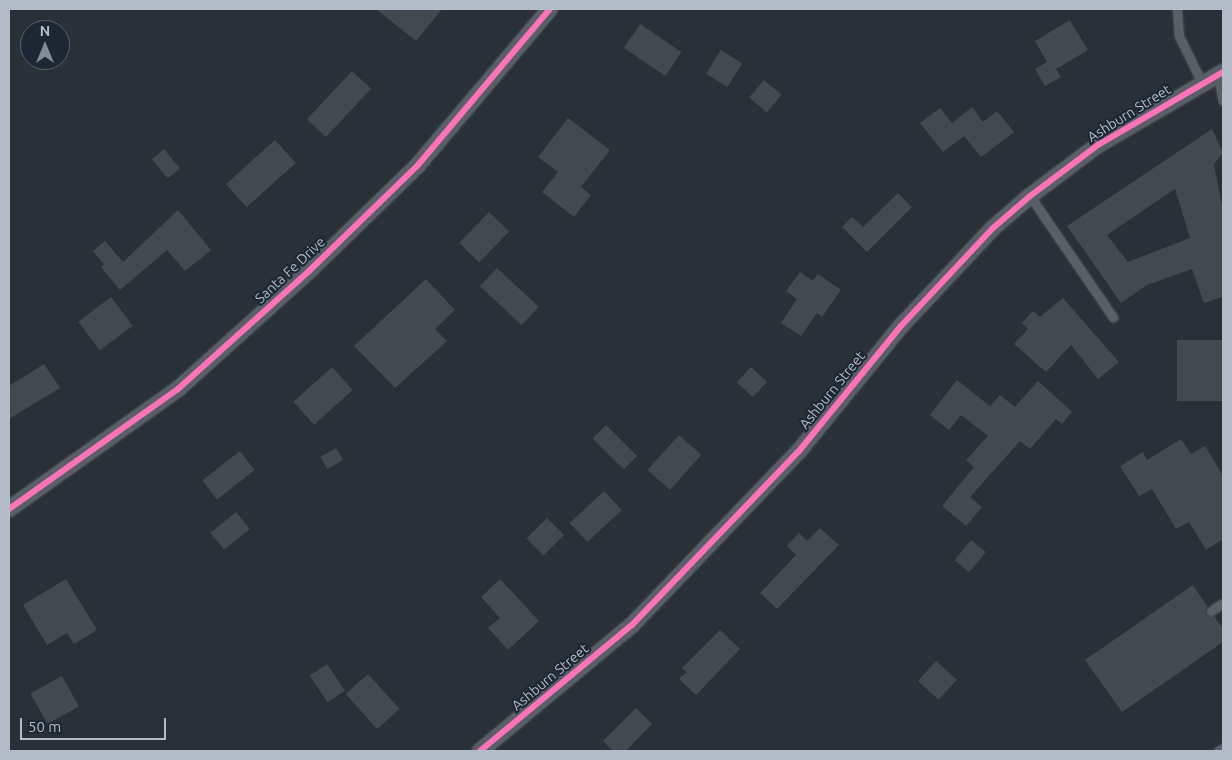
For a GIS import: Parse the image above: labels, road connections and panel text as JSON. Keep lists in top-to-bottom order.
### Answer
{
  "streets": {
    "street": ["Ashburn Street", "Santa Fe Drive"]
  },
  "scale_bar": "50 m",
  "north": "top"
}
